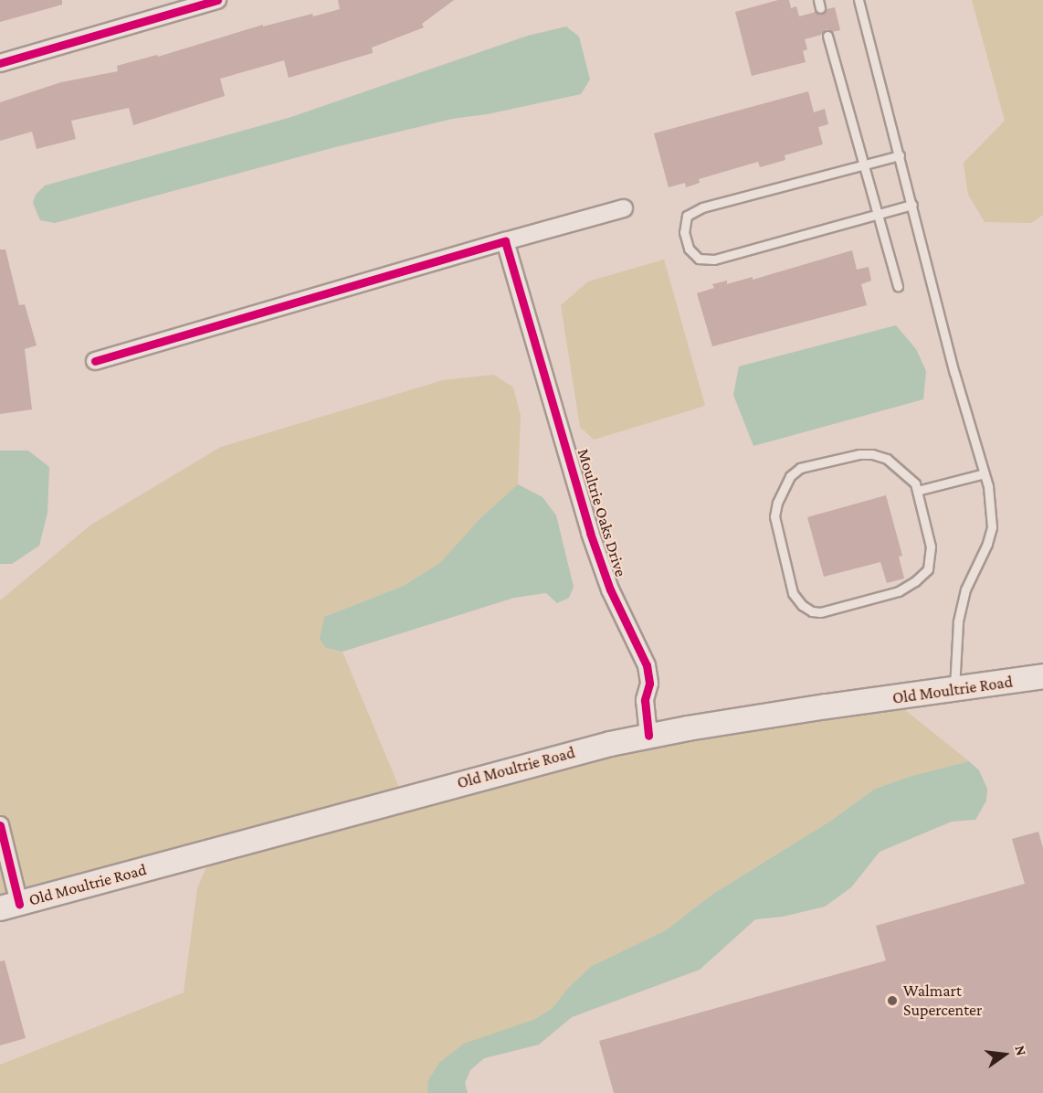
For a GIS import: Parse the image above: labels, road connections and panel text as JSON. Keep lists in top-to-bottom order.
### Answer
{
  "streets": {
    "main road": ["Old Moultrie Road"],
    "street": ["Moultrie Oaks Drive"]
  },
  "crossings": [
    ["Moultrie Oaks Drive", "Old Moultrie Road"]
  ],
  "places": ["Walmart Supercenter"],
  "north": "right"
}
